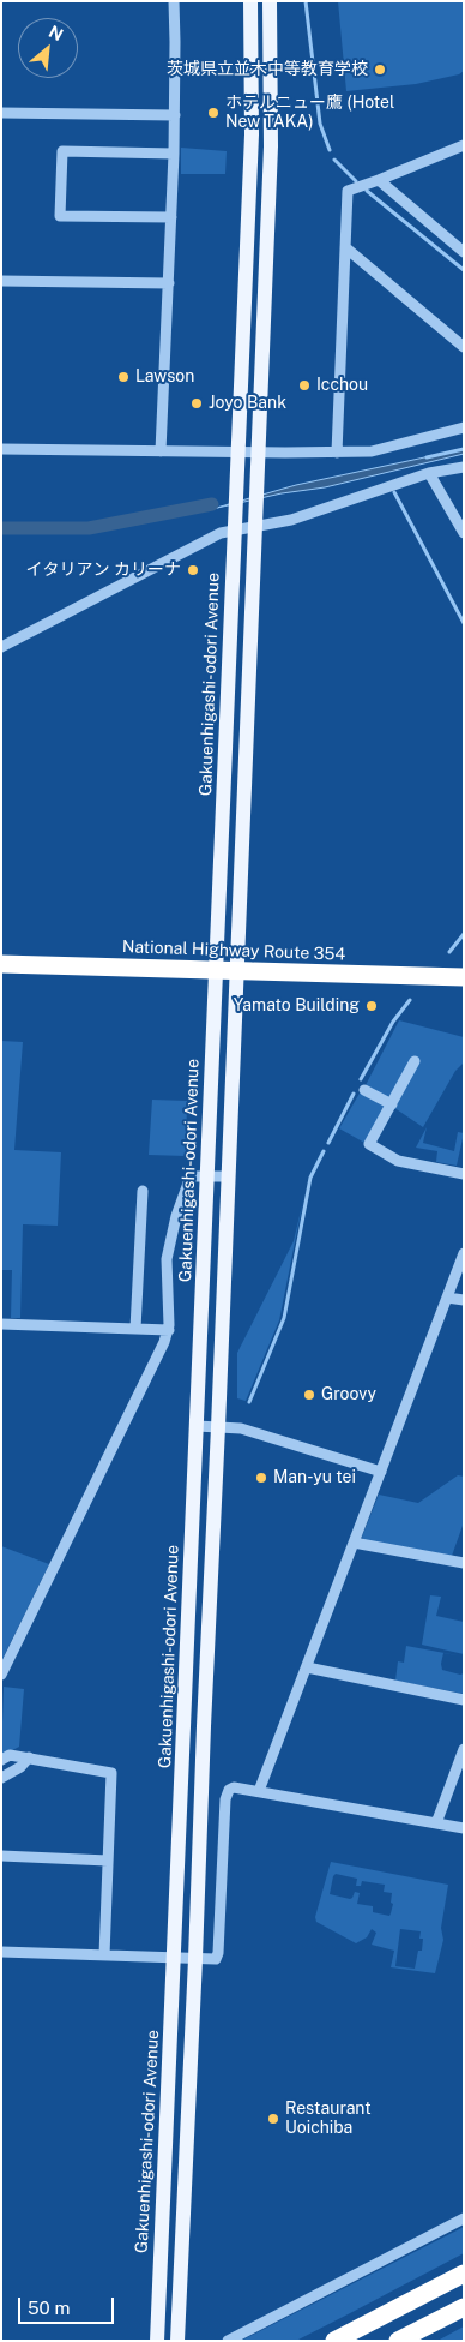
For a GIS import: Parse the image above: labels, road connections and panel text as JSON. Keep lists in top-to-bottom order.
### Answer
{
  "streets": {
    "highway": ["National Highway Route 354"],
    "main road": ["Gakuenhigashi-odori Avenue"]
  },
  "crossings": [
    ["Gakuenhigashi-odori Avenue", "National Highway Route 354"]
  ],
  "places": [
    "茨城県立並木中等教育学校",
    "ホテルニュー鷹 (Hotel New TAKA)",
    "Lawson",
    "Icchou",
    "Joyo Bank",
    "イタリアン カリーナ",
    "Yamato Building",
    "Groovy",
    "Man-yu tei",
    "Restaurant Uoichiba"
  ],
  "scale_bar": "50 m",
  "north": "top right"
}
